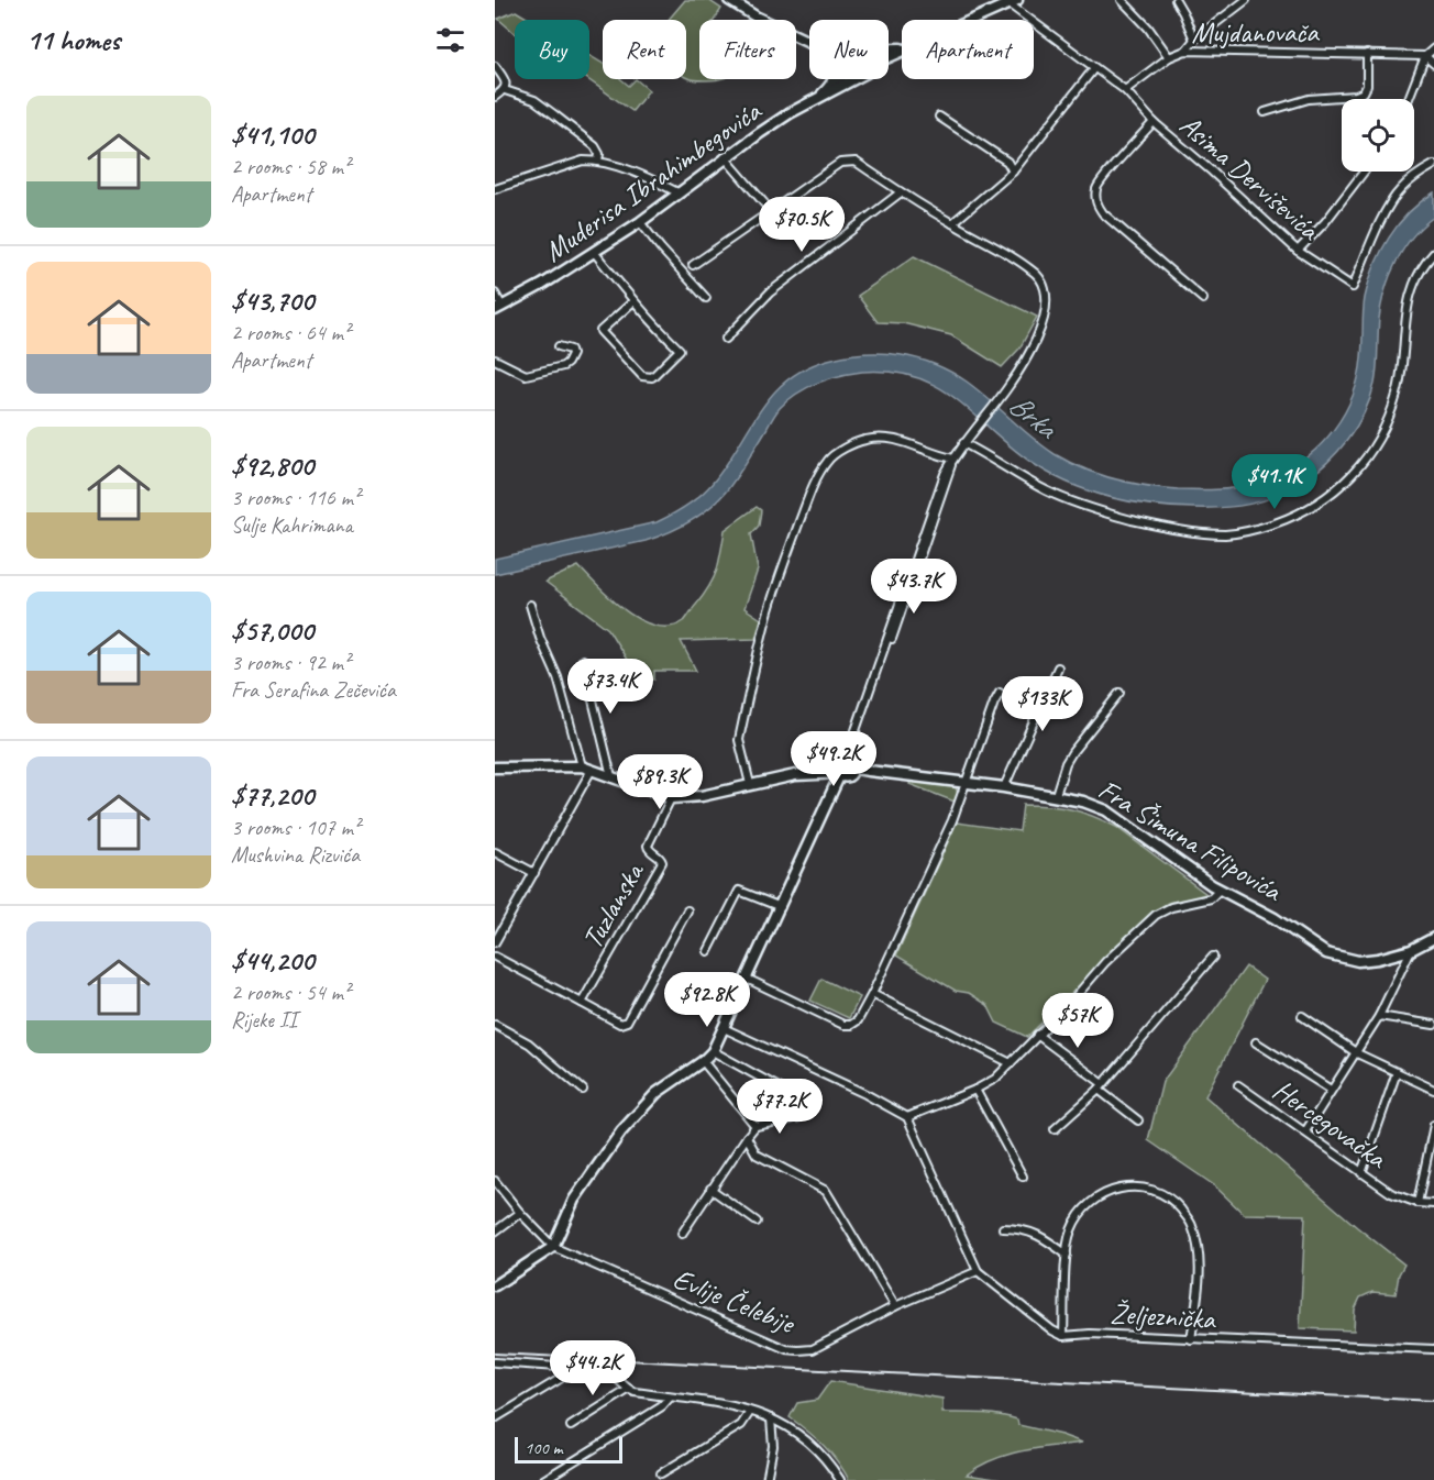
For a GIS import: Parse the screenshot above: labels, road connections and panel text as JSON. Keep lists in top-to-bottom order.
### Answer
{
  "streets": {
    "main road": ["Muderisa Ibrahimbegovića", "Fra Šimuna Filipovića"],
    "street": [
      "Mujdanovača",
      "Asima Derviševića",
      "Tuzlanska",
      "Hercegovačka",
      "Evlije Čelebije",
      "Željeznička"
    ]
  },
  "crossings": [
    ["Mujdanovača", "Asima Derviševića"],
    ["Fra Šimuna Filipovića", "Tuzlanska"]
  ],
  "water": ["Brka"],
  "scale_bar": "100 m",
  "page": {
    "heading": "11 homes",
    "chip": [
      "Buy",
      "Rent",
      "Filters",
      "New",
      "Apartment"
    ],
    "list": [
      {
        "name": "$41,100",
        "note": "2 rooms · 58 m² · Apartment"
      },
      {
        "name": "$43,700",
        "note": "2 rooms · 64 m² · Apartment"
      },
      {
        "name": "$92,800",
        "note": "3 rooms · 116 m² · Sulje Kahrimana"
      },
      {
        "name": "$57,000",
        "note": "3 rooms · 92 m² · Fra Serafina Zečevića"
      },
      {
        "name": "$77,200",
        "note": "3 rooms · 107 m² · Mushvina Rizvića"
      },
      {
        "name": "$44,200",
        "note": "2 rooms · 54 m² · Rijeke II"
      }
    ],
    "price": [
      "$70.5K",
      "$41.1K",
      "$43.7K",
      "$73.4K",
      "$133K",
      "$49.2K",
      "$89.3K",
      "$92.8K",
      "$57K",
      "$77.2K",
      "$44.2K"
    ],
    "scale": "100 m"
  }
}
